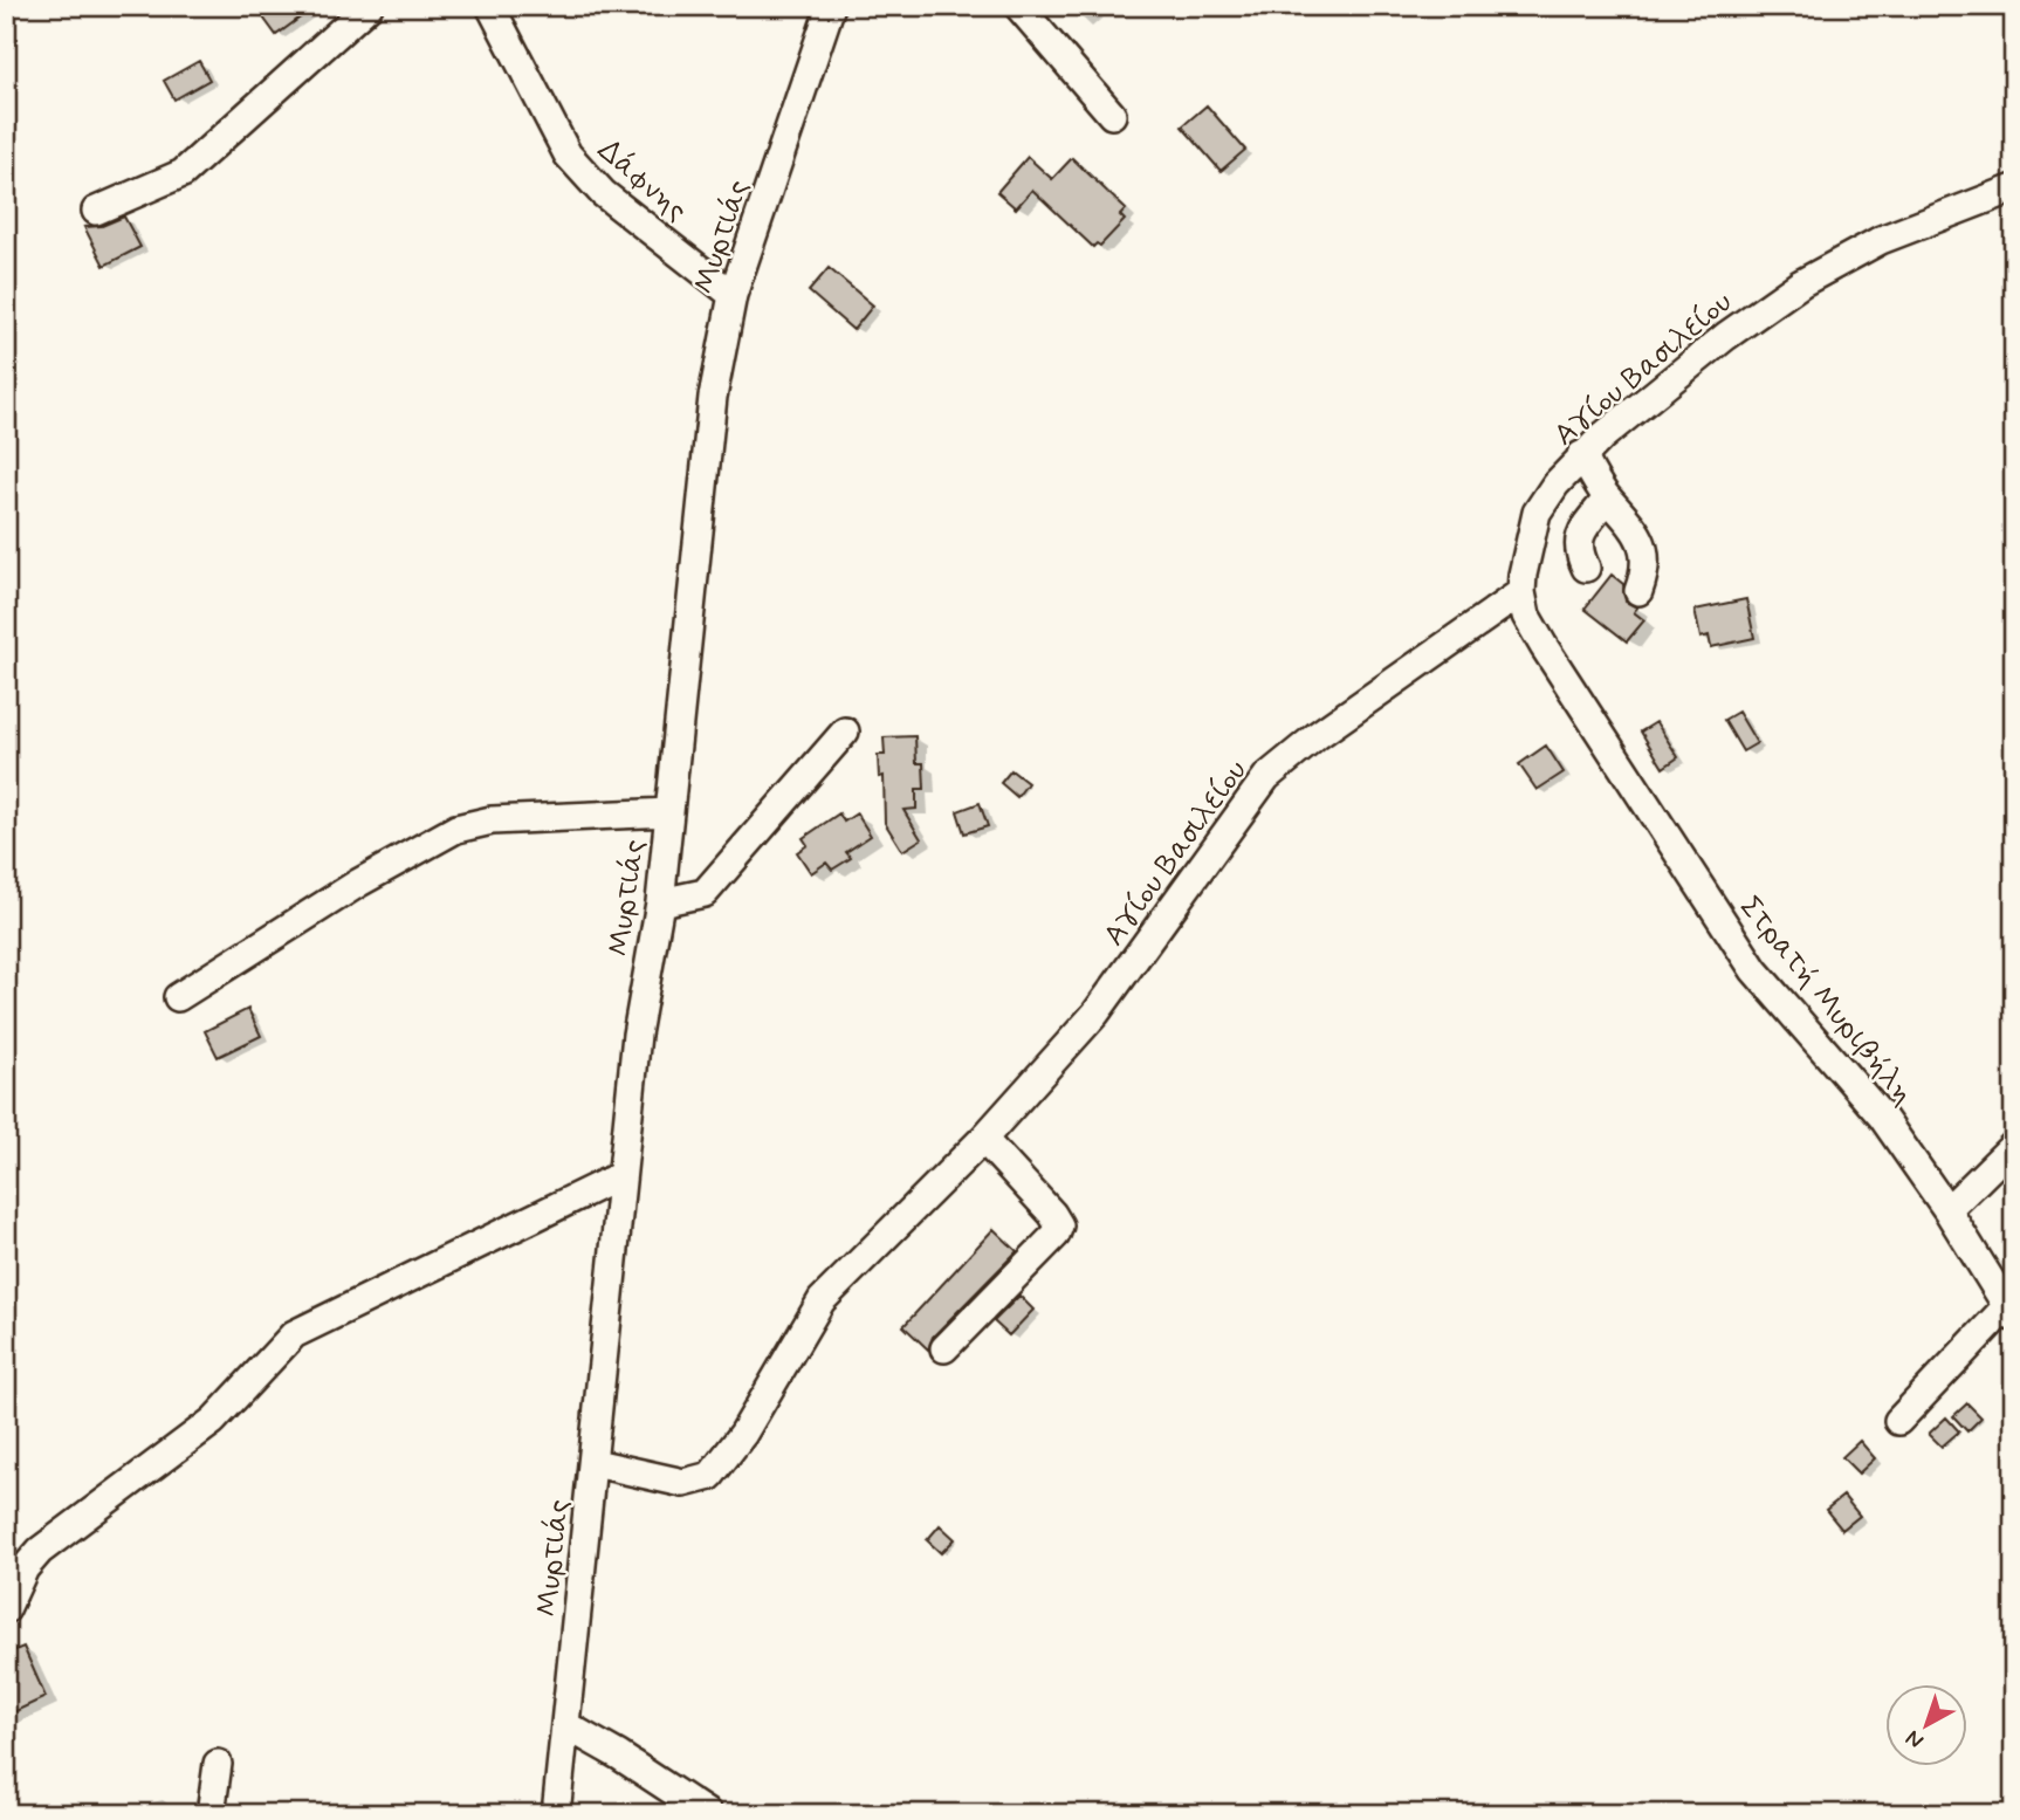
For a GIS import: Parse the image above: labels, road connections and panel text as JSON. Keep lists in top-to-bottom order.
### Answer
{
  "streets": {
    "street": [
      "Δάφνης",
      "Μυρτιάς",
      "Αγίου Βασιλείου",
      "Στρατή Μυριβήλη"
    ]
  },
  "crossings": [
    ["Δάφνης", "Μυρτιάς"],
    ["Μυρτιάς", "Αγίου Βασιλείου"],
    ["Αγίου Βασιλείου", "Στρατή Μυριβήλη"]
  ],
  "north": "bottom left"
}
